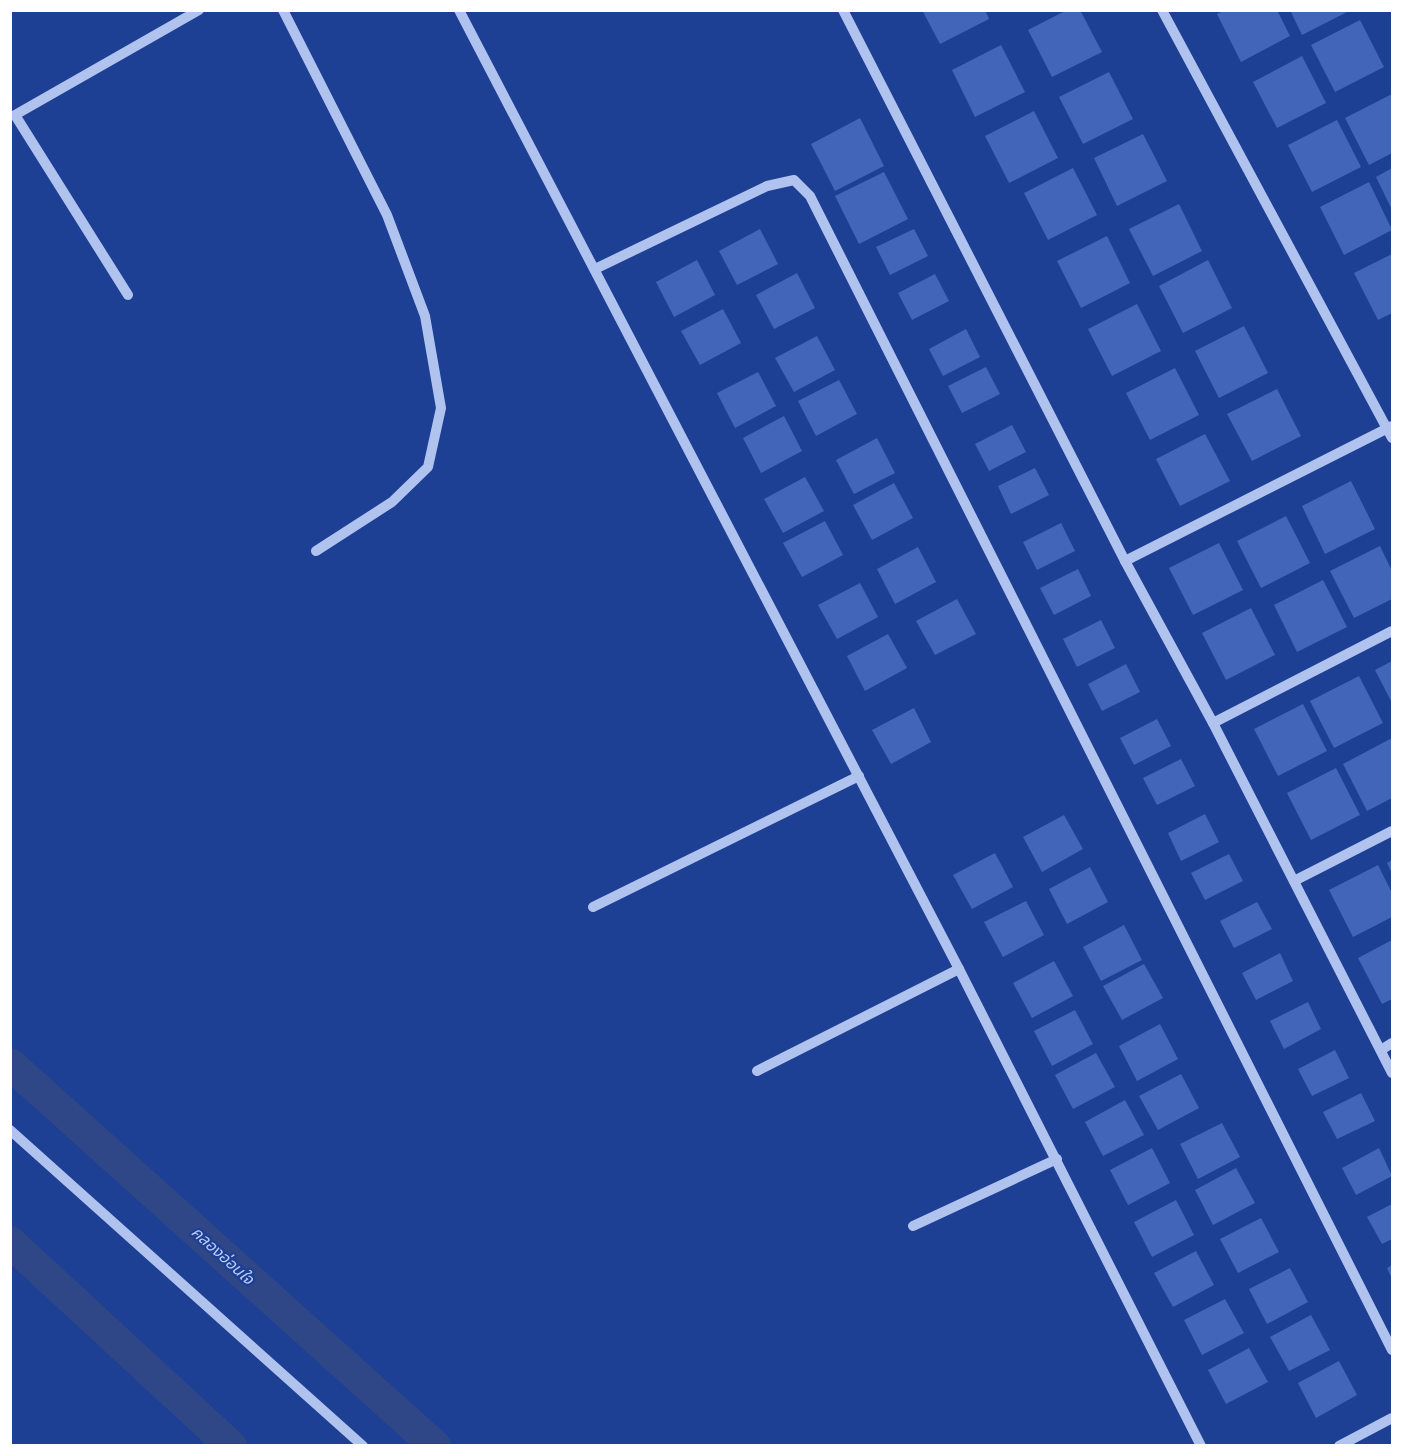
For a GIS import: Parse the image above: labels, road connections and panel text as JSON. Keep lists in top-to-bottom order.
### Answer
{
  "water": ["คลองอ่อนใจ"]
}
